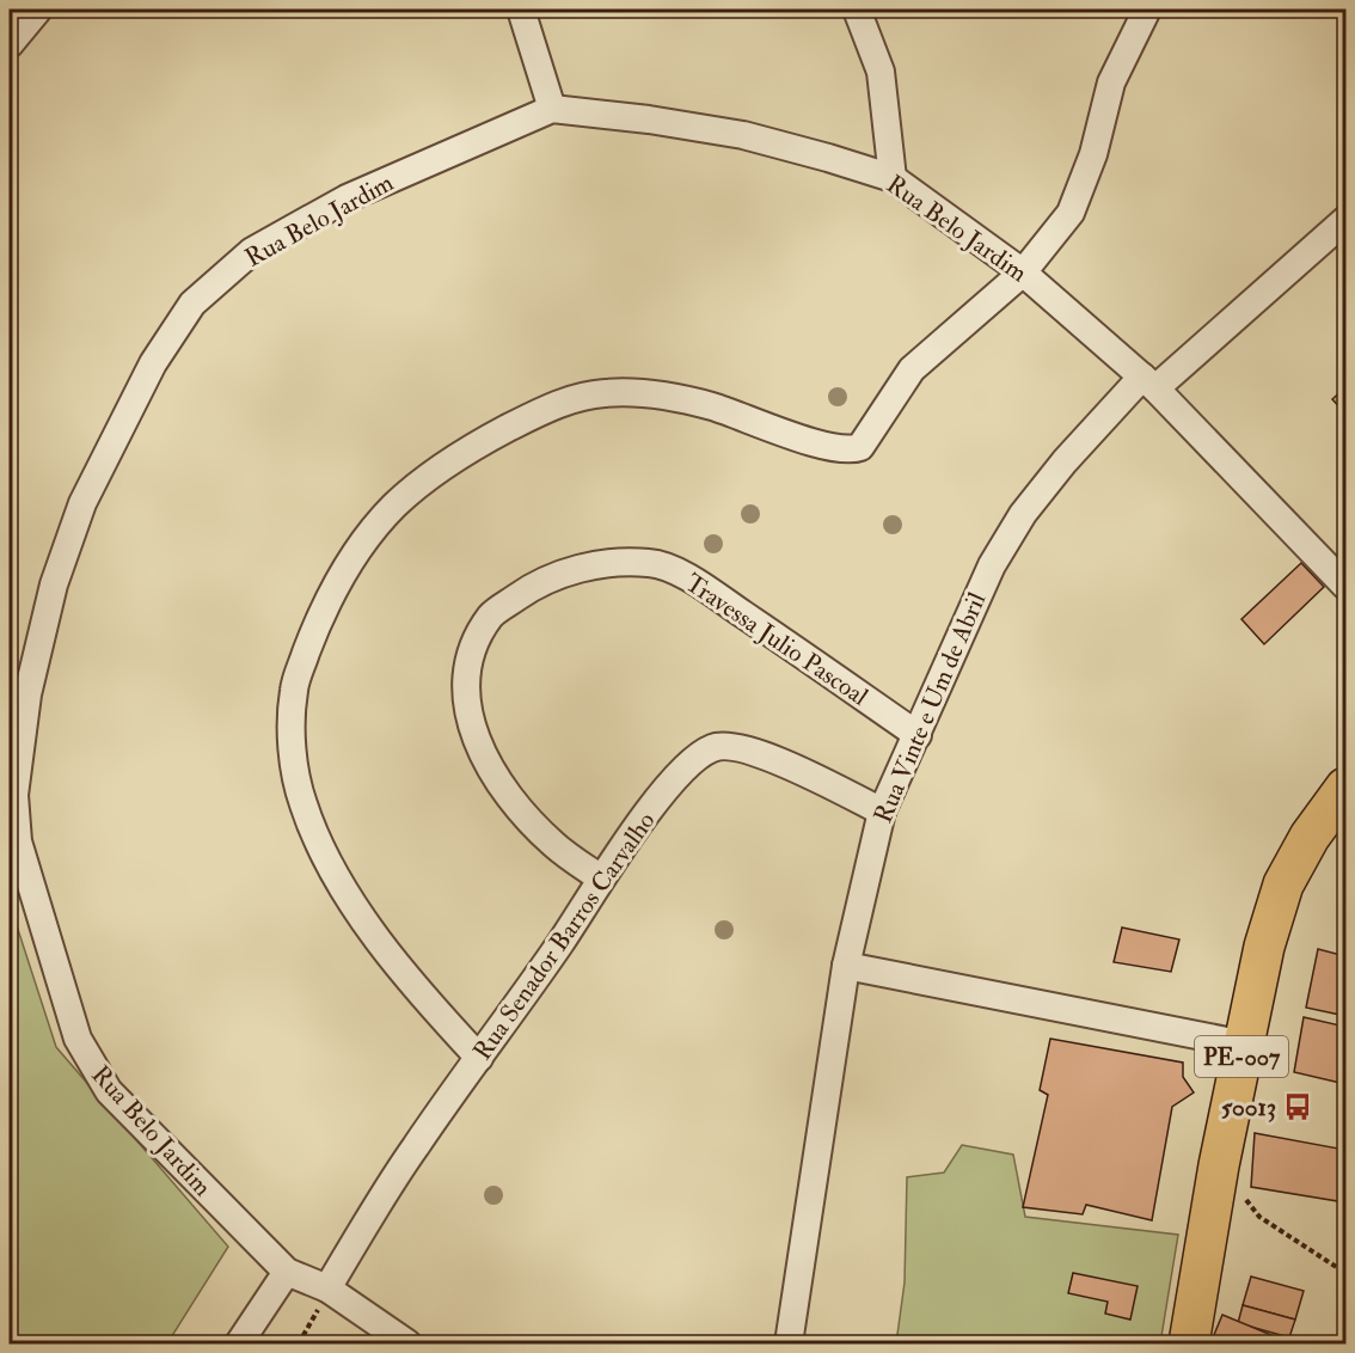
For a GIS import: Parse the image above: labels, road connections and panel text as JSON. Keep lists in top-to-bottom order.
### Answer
{
  "streets": {
    "main road": ["PE-007"],
    "street": [
      "Rua Belo Jardim",
      "Travessa Julio Pascoal",
      "Rua Vinte e Um de Abril",
      "Rua Senador Barros Carvalho"
    ]
  },
  "crossings": [
    ["Rua Belo Jardim", "Rua Vinte e Um de Abril"],
    ["Rua Belo Jardim", "Rua Senador Barros Carvalho"],
    ["Travessa Julio Pascoal", "Rua Vinte e Um de Abril"],
    ["Travessa Julio Pascoal", "Rua Senador Barros Carvalho"],
    ["Rua Vinte e Um de Abril", "Rua Senador Barros Carvalho"]
  ],
  "places": {
    "bus stop": ["50013"]
  }
}
